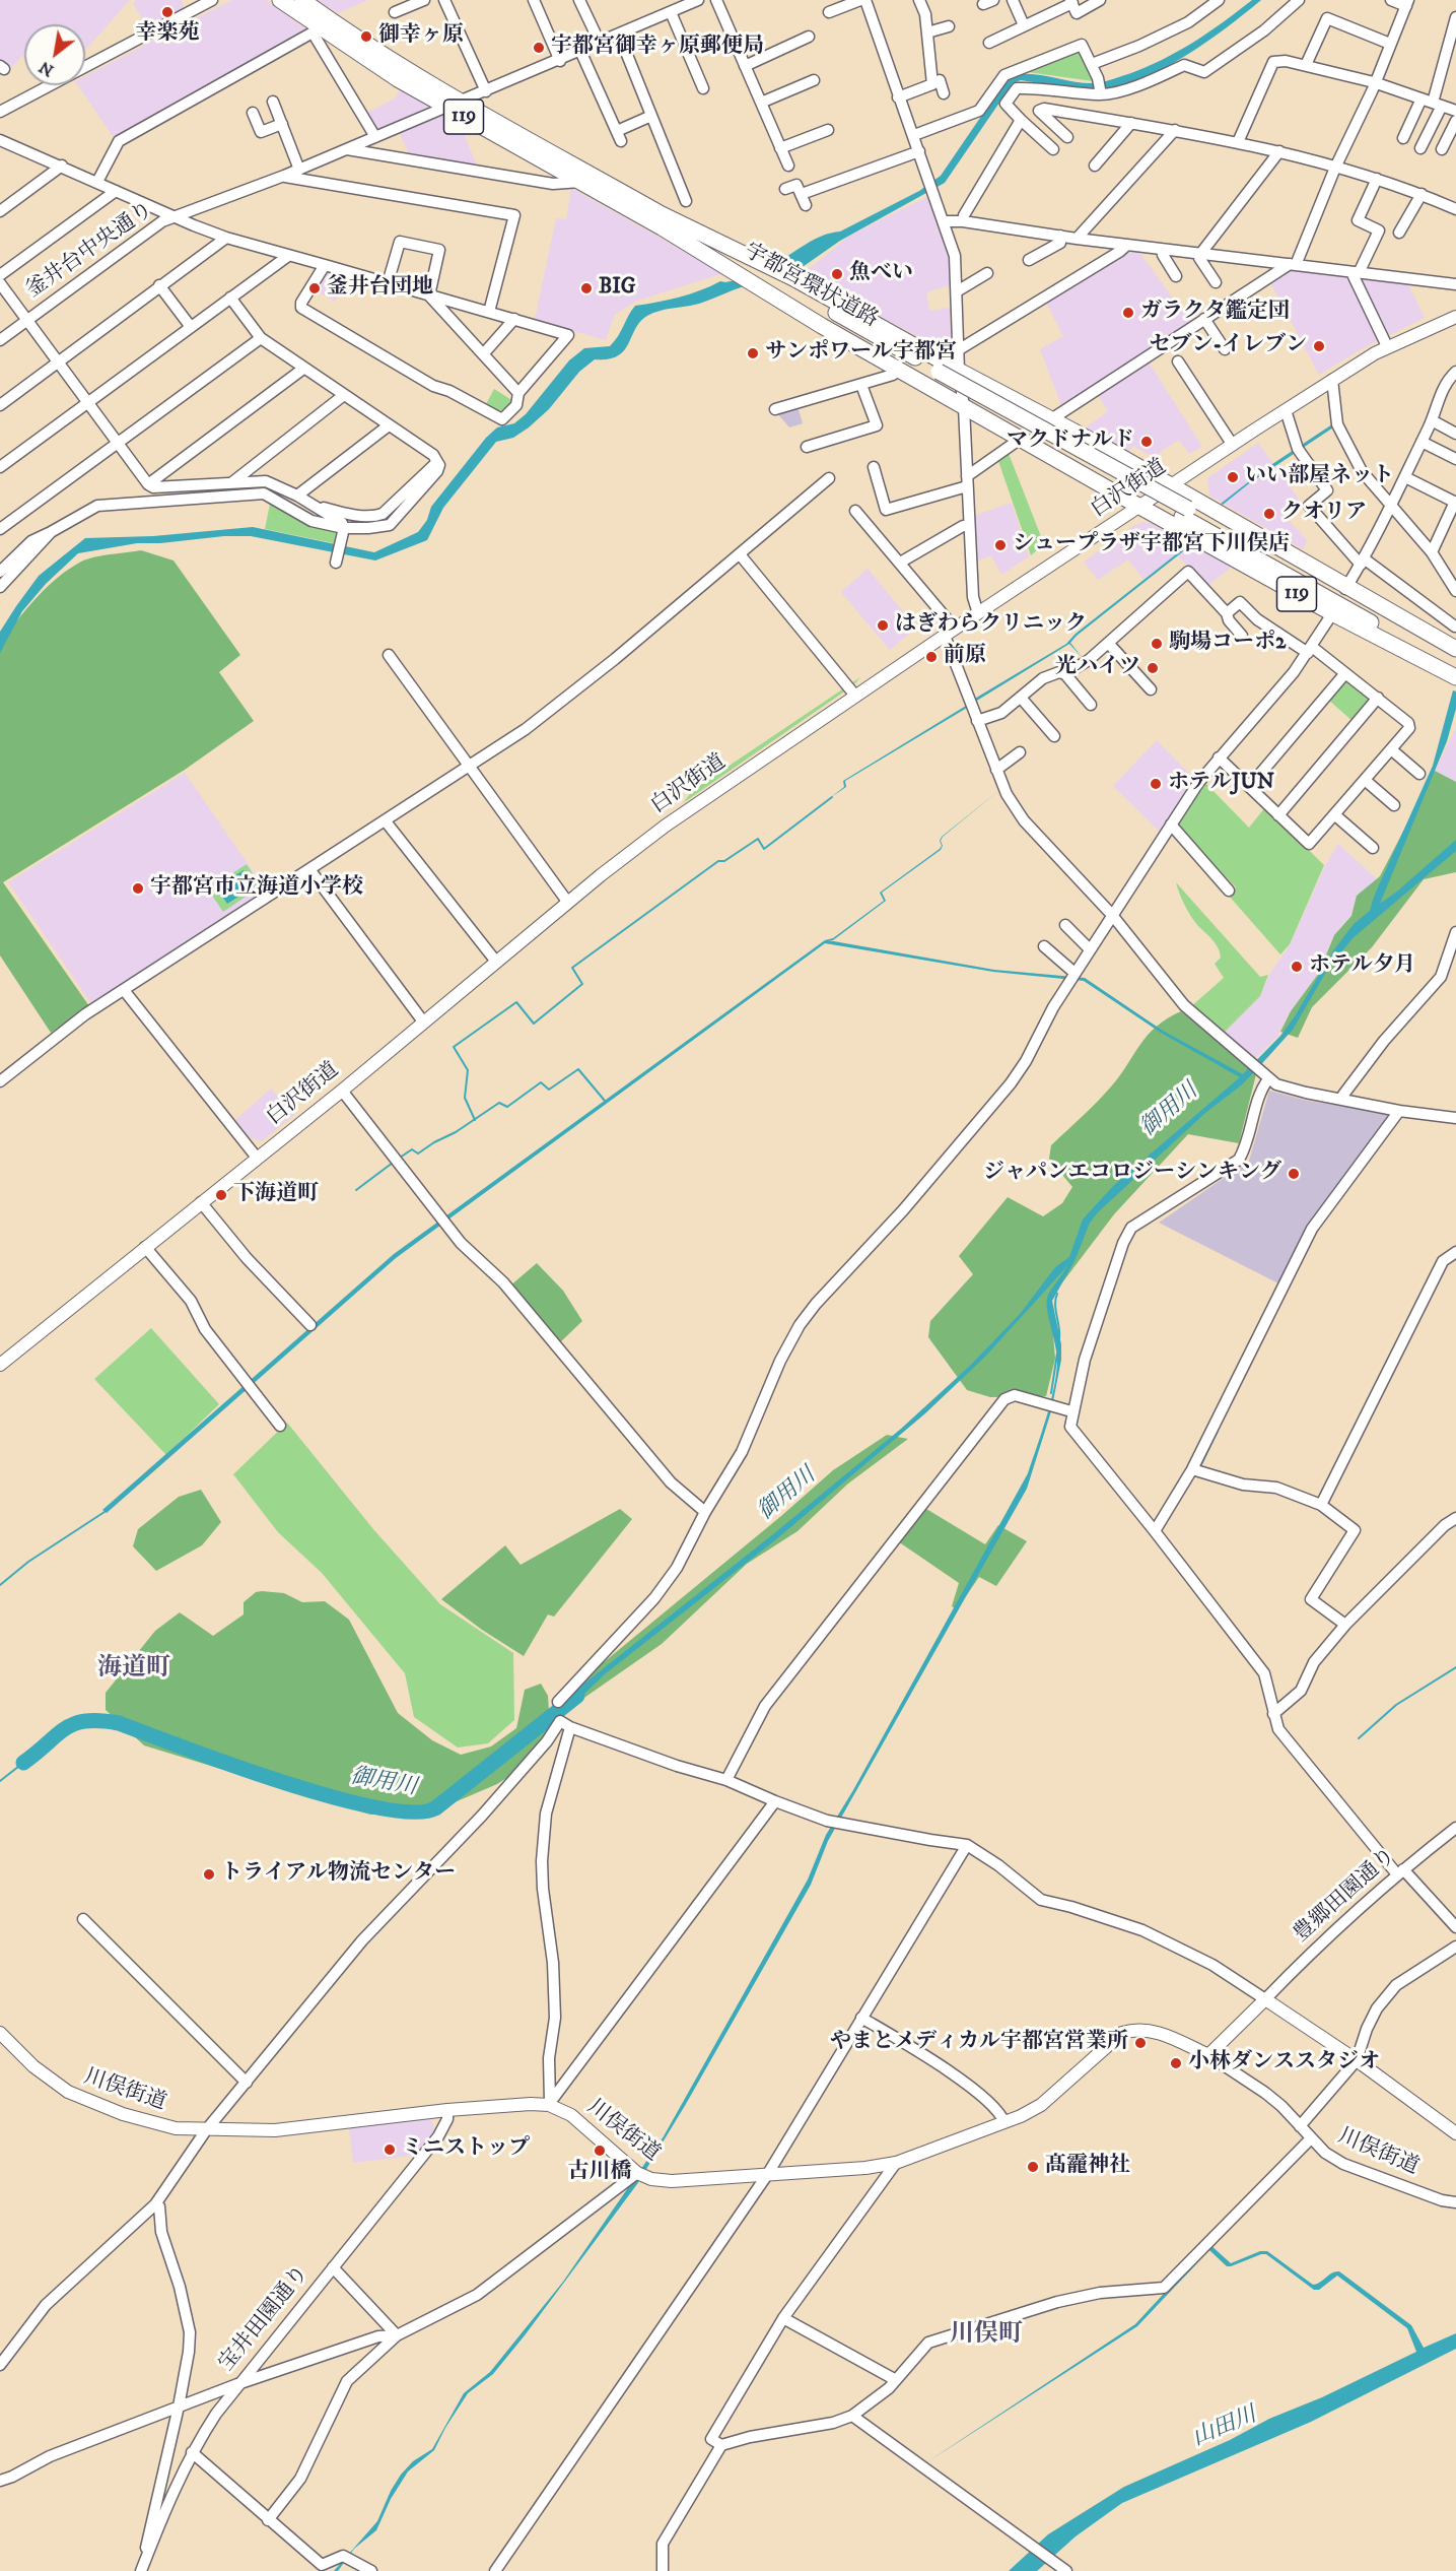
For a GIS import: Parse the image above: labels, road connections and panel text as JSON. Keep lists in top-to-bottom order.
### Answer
{
  "streets": {
    "highway": ["119", "宇都宮環状道路"],
    "main road": ["白沢街道", "川俣街道"],
    "street": ["釜井台中央通り", "豊郷田園通り", "宝井田園通り"]
  },
  "crossings": [
    ["119", "宇都宮環状道路"],
    ["119", "白沢街道"],
    ["釜井台中央通り", "宇都宮環状道路"],
    ["川俣街道", "宝井田園通り"]
  ],
  "districts": ["海道町", "川俣町"],
  "water": ["御用川", "山田川"],
  "places": [
    "幸楽苑",
    "御幸ヶ原",
    "宇都宮御幸ヶ原郵便局",
    "魚べい",
    "釜井台団地",
    "BIG",
    "ガラクタ鑑定団",
    "セブン-イレブン",
    "サンポワール宇都宮",
    "マクドナルド",
    "いい部屋ネット",
    "クオリア",
    "シュープラザ宇都宮下川俣店",
    "はぎわらクリニック",
    "駒場コーポ2",
    "前原",
    "光ハイツ",
    "ホテルJUN",
    "宇都宮市立海道小学校",
    "ホテル夕月",
    "ジャパンエコロジーシンキング",
    "下海道町",
    "トライアル物流センター",
    "やまとメディカル宇都宮営業所",
    "小林ダンススタジオ",
    "ミニストップ",
    "古川橋",
    "髙靇神社"
  ],
  "north": "bottom left"
}
